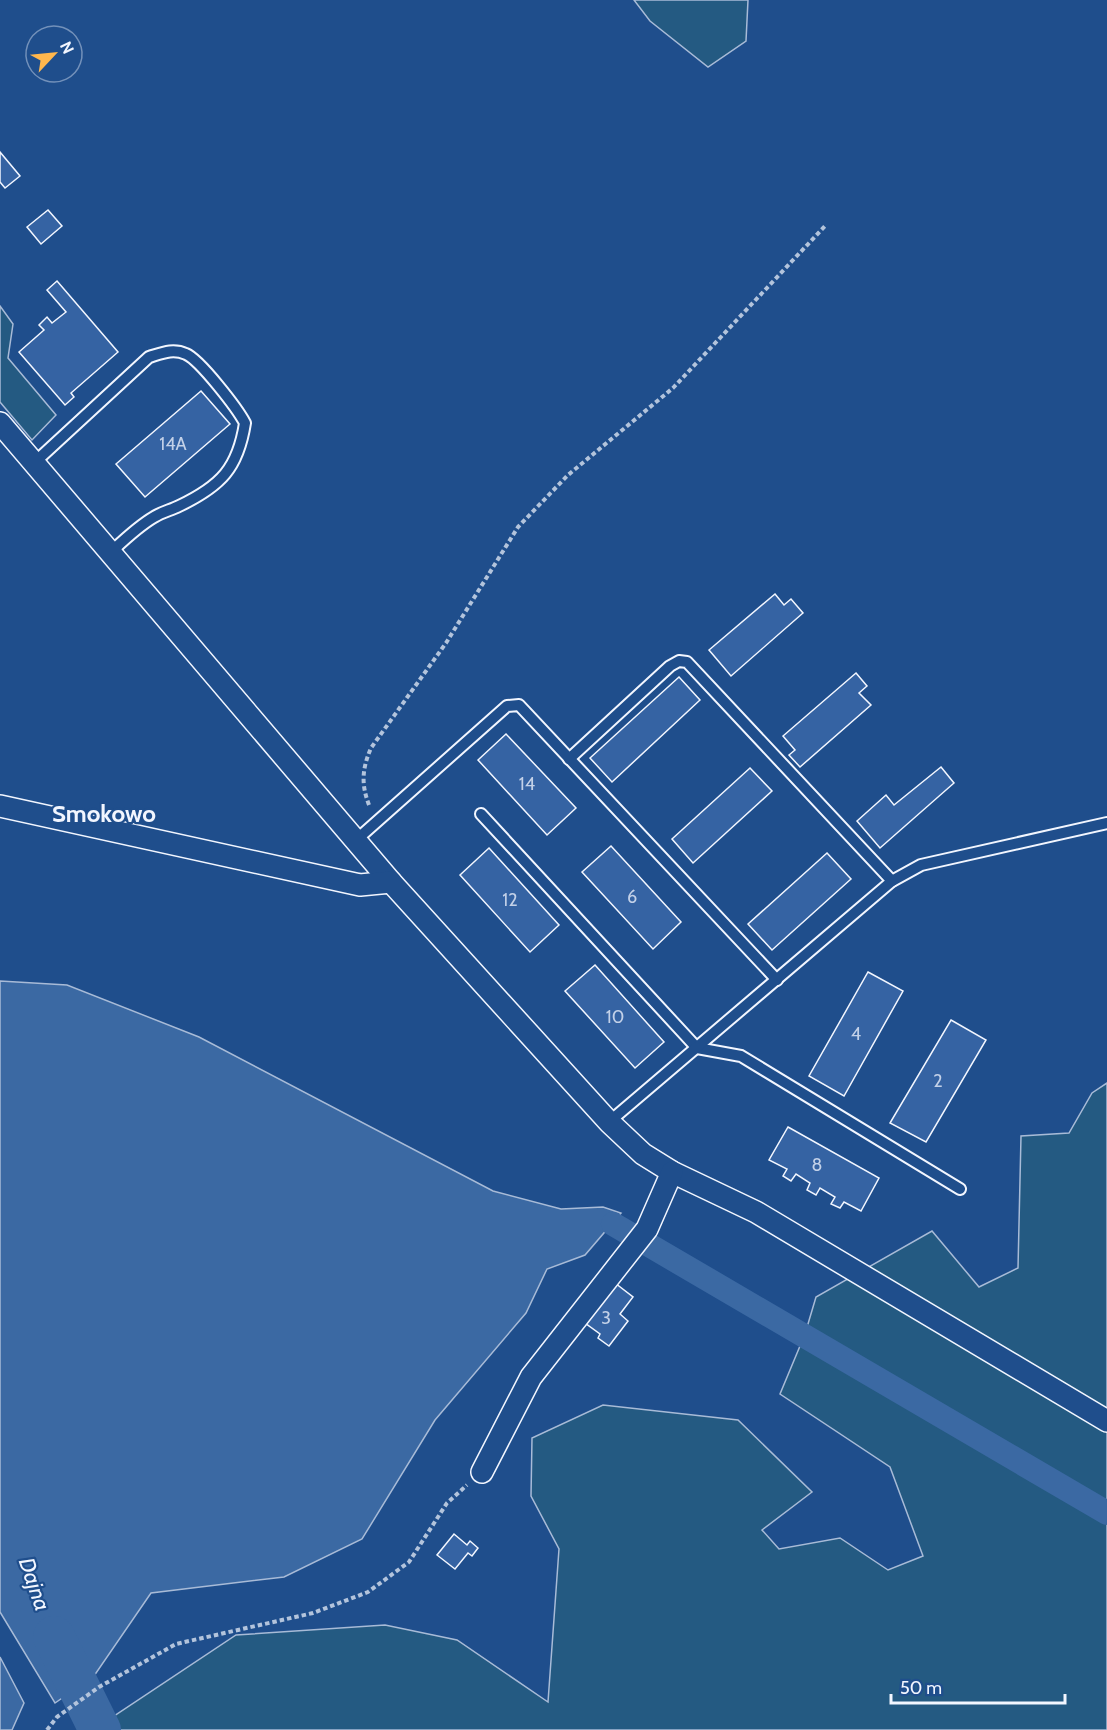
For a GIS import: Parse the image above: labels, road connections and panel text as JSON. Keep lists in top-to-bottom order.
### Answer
{
  "districts": ["Smokowo"],
  "water": ["Dajna"],
  "house_numbers": [
    "14A",
    "14",
    "6",
    "12",
    "10",
    "4",
    "2",
    "8",
    "3"
  ],
  "scale_bar": "50 m",
  "north": "top right"
}
